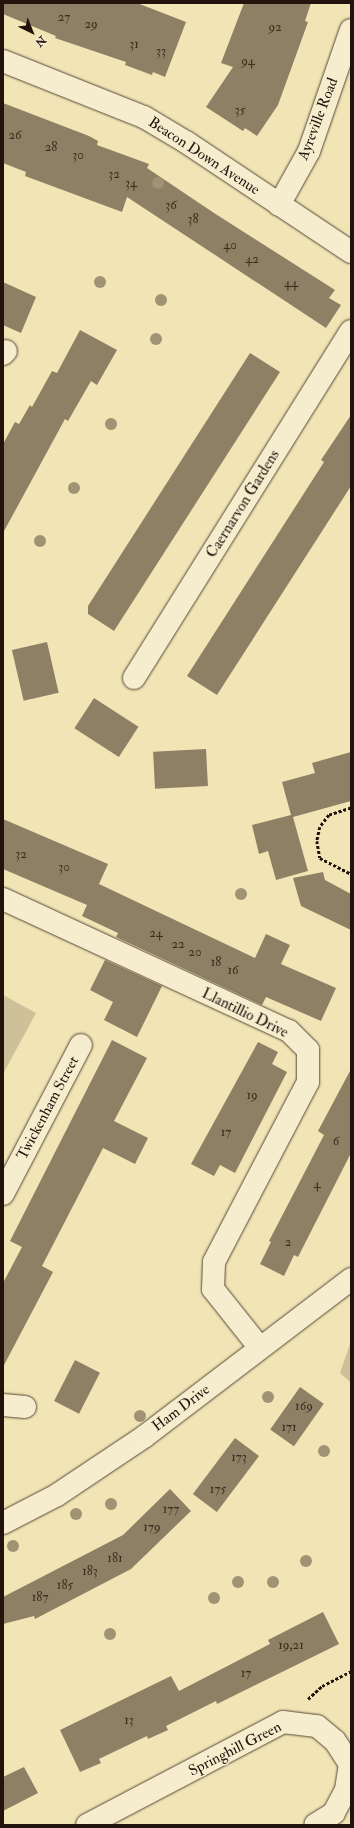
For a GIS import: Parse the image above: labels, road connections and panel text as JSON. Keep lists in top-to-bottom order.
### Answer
{
  "streets": {
    "street": [
      "Ayreville Road",
      "Beacon Down Avenue",
      "Caernarvon Gardens",
      "Llantillio Drive",
      "Twickenham Street",
      "Ham Drive",
      "Springhill Green"
    ]
  },
  "crossings": [
    ["Ayreville Road", "Beacon Down Avenue"],
    ["Llantillio Drive", "Ham Drive"]
  ],
  "house_numbers": [
    "27",
    "29",
    "92",
    "31",
    "33",
    "94",
    "35",
    "26",
    "28",
    "30",
    "32",
    "34",
    "36",
    "38",
    "40",
    "42",
    "44",
    "32",
    "30",
    "24",
    "22",
    "20",
    "18",
    "16",
    "19",
    "17",
    "6",
    "4",
    "2",
    "169",
    "171",
    "173",
    "175",
    "177",
    "179",
    "181",
    "183",
    "185",
    "187",
    "19,21",
    "17",
    "13"
  ],
  "north": "bottom right"
}
